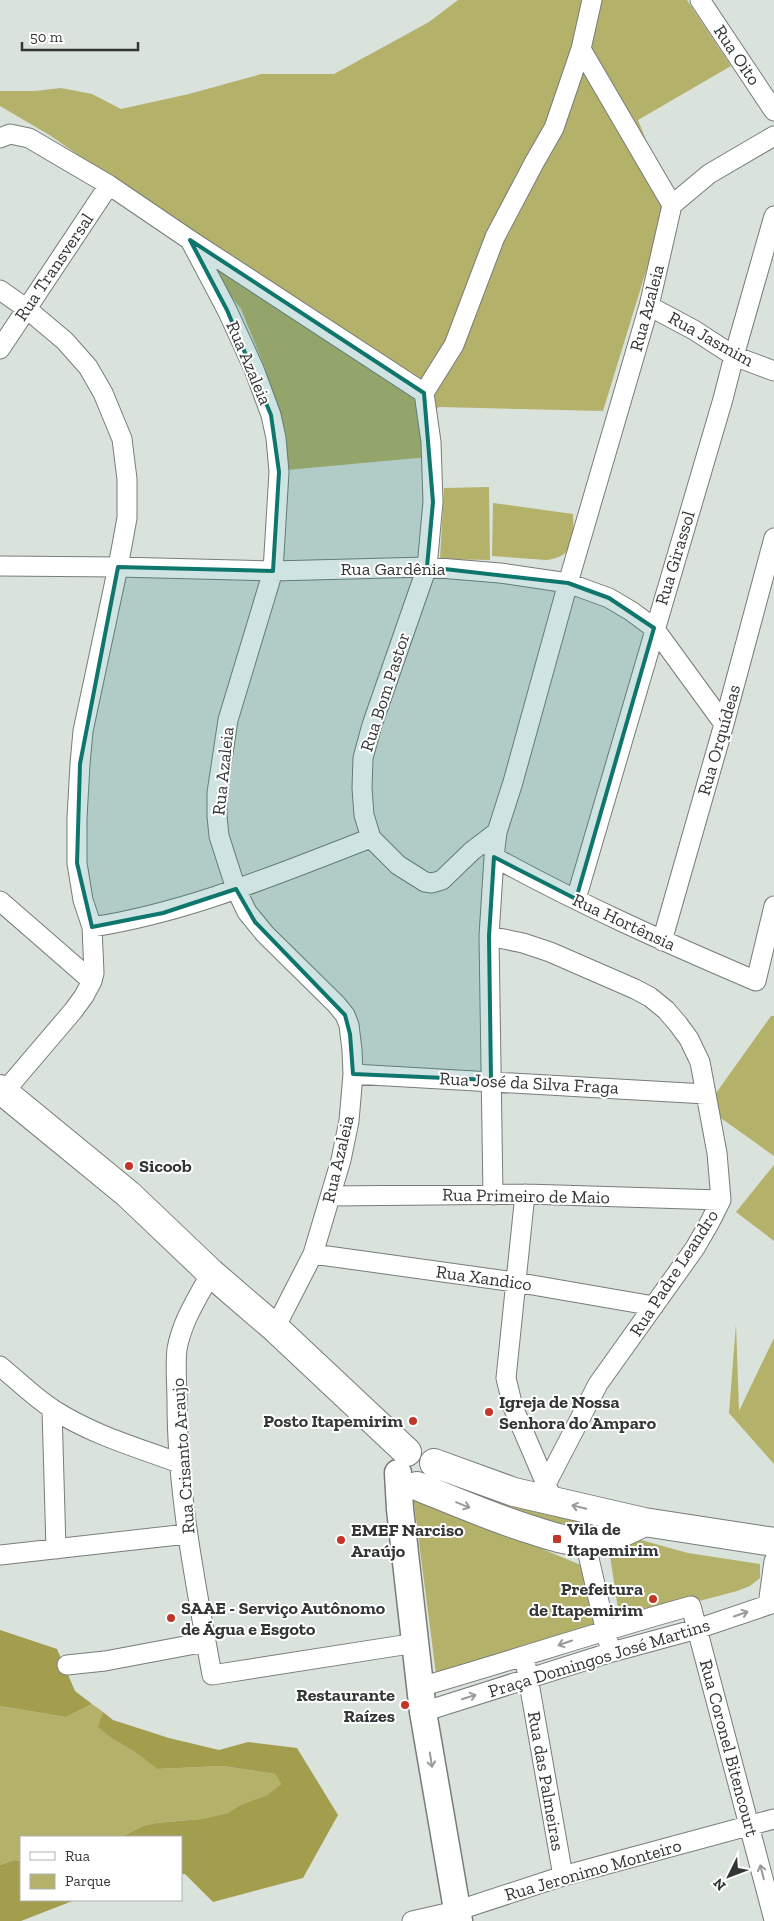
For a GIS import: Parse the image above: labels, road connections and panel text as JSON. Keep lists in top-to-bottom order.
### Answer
{
  "streets": {
    "street": [
      "Rua Oito",
      "Rua Transversal",
      "Rua Azaleia",
      "Rua Jasmim",
      "Rua Girassol",
      "Rua Gardênia",
      "Rua Bom Pastor",
      "Rua Orquídeas",
      "Rua Hortênsia",
      "Rua José da Silva Fraga",
      "Rua Primeiro de Maio",
      "Rua Padre Leandro",
      "Rua Xandico",
      "Rua Crisanto Araujo",
      "Praça Domingos José Martins",
      "Rua Coronel Bitencourt",
      "Rua das Palmeiras",
      "Rua Jeronimo Monteiro"
    ]
  },
  "crossings": [
    ["Rua Azaleia", "Rua Jasmim"],
    ["Rua Azaleia", "Rua Gardênia"],
    ["Rua Azaleia", "Rua Bom Pastor"],
    ["Rua Azaleia", "Rua Hortênsia"],
    ["Rua Azaleia", "Rua José da Silva Fraga"],
    ["Rua Azaleia", "Rua Primeiro de Maio"],
    ["Rua Azaleia", "Rua Padre Leandro"],
    ["Rua Azaleia", "Rua Xandico"],
    ["Rua Jasmim", "Rua Girassol"],
    ["Rua Girassol", "Rua Gardênia"],
    ["Rua Girassol", "Rua Hortênsia"],
    ["Rua Gardênia", "Rua Bom Pastor"],
    ["Rua Gardênia", "Rua Orquídeas"],
    ["Rua Orquídeas", "Rua Hortênsia"],
    ["Rua José da Silva Fraga", "Rua Padre Leandro"],
    ["Rua Primeiro de Maio", "Rua Padre Leandro"],
    ["Rua Padre Leandro", "Rua Xandico"],
    ["Praça Domingos José Martins", "Rua Coronel Bitencourt"],
    ["Praça Domingos José Martins", "Rua das Palmeiras"],
    ["Rua Coronel Bitencourt", "Rua Jeronimo Monteiro"],
    ["Rua das Palmeiras", "Rua Jeronimo Monteiro"]
  ],
  "places": {
    "other": [
      "Sicoob",
      "Igreja de Nossa Senhora do Amparo",
      "Posto Itapemirim",
      "EMEF Narciso Araújo",
      "Prefeitura de Itapemirim",
      "SAAE - Serviço Autônomo de Água e Esgoto",
      "Restaurante Raízes"
    ],
    "transit": ["Vila de Itapemirim"]
  },
  "legend": ["Rua", "Parque"],
  "scale_bar": "50 m",
  "north": "bottom left"
}
